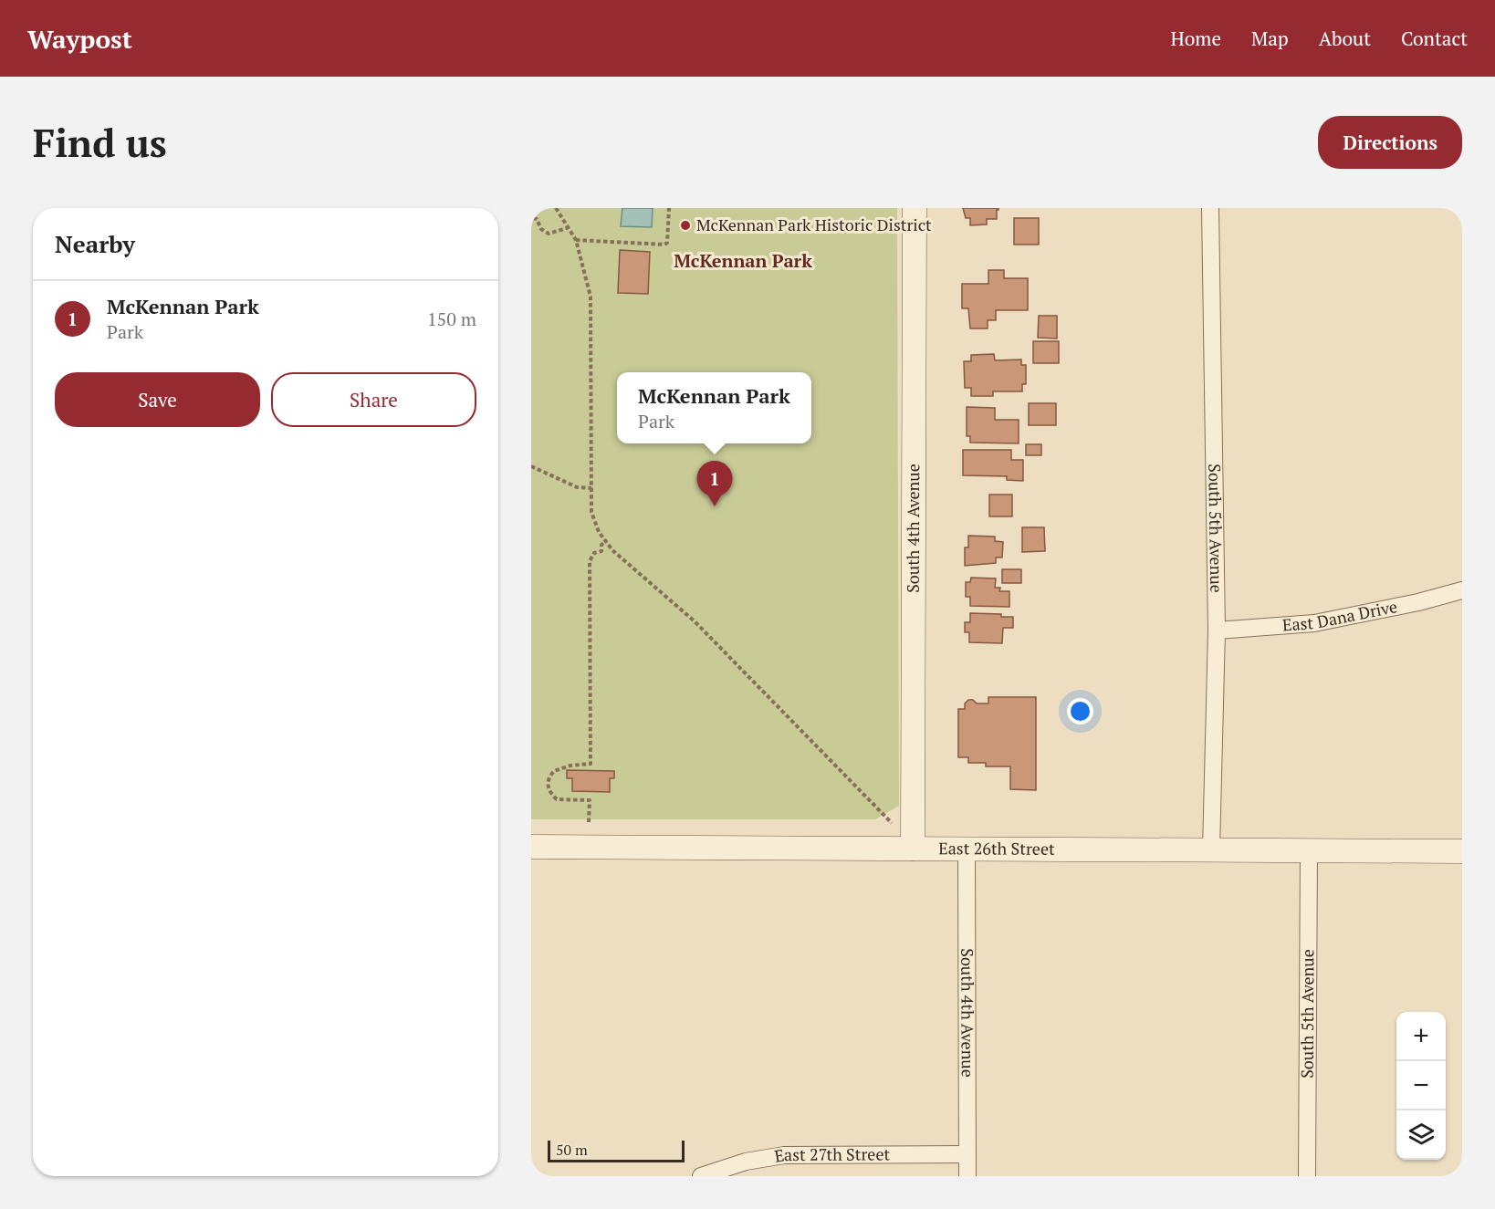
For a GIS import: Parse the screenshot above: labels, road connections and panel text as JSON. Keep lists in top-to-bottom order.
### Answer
{
  "streets": {
    "main road": ["South 4th Avenue", "East 26th Street"],
    "street": ["South 5th Avenue", "East Dana Drive", "East 27th Street"]
  },
  "crossings": [
    ["South 4th Avenue", "East 26th Street"],
    ["South 4th Avenue", "East 27th Street"],
    ["South 5th Avenue", "East Dana Drive"],
    ["South 5th Avenue", "East 26th Street"]
  ],
  "districts": ["McKennan Park"],
  "places": ["McKennan Park Historic District"],
  "scale_bar": "50 m",
  "page": {
    "header": "Waypost",
    "nav": [
      "Home",
      "Map",
      "About",
      "Contact"
    ],
    "buttons": [
      "Directions",
      ["Save", "Share"]
    ],
    "title": "Find us",
    "heading": "Nearby",
    "list": [
      {
        "mark": "1",
        "name": "McKennan Park",
        "note": "Park",
        "value": "150 m"
      }
    ],
    "popup": ["McKennan Park", "Park"],
    "pins": "1",
    "map_buttons": ["+", "−"],
    "scale": "50 m"
  }
}
